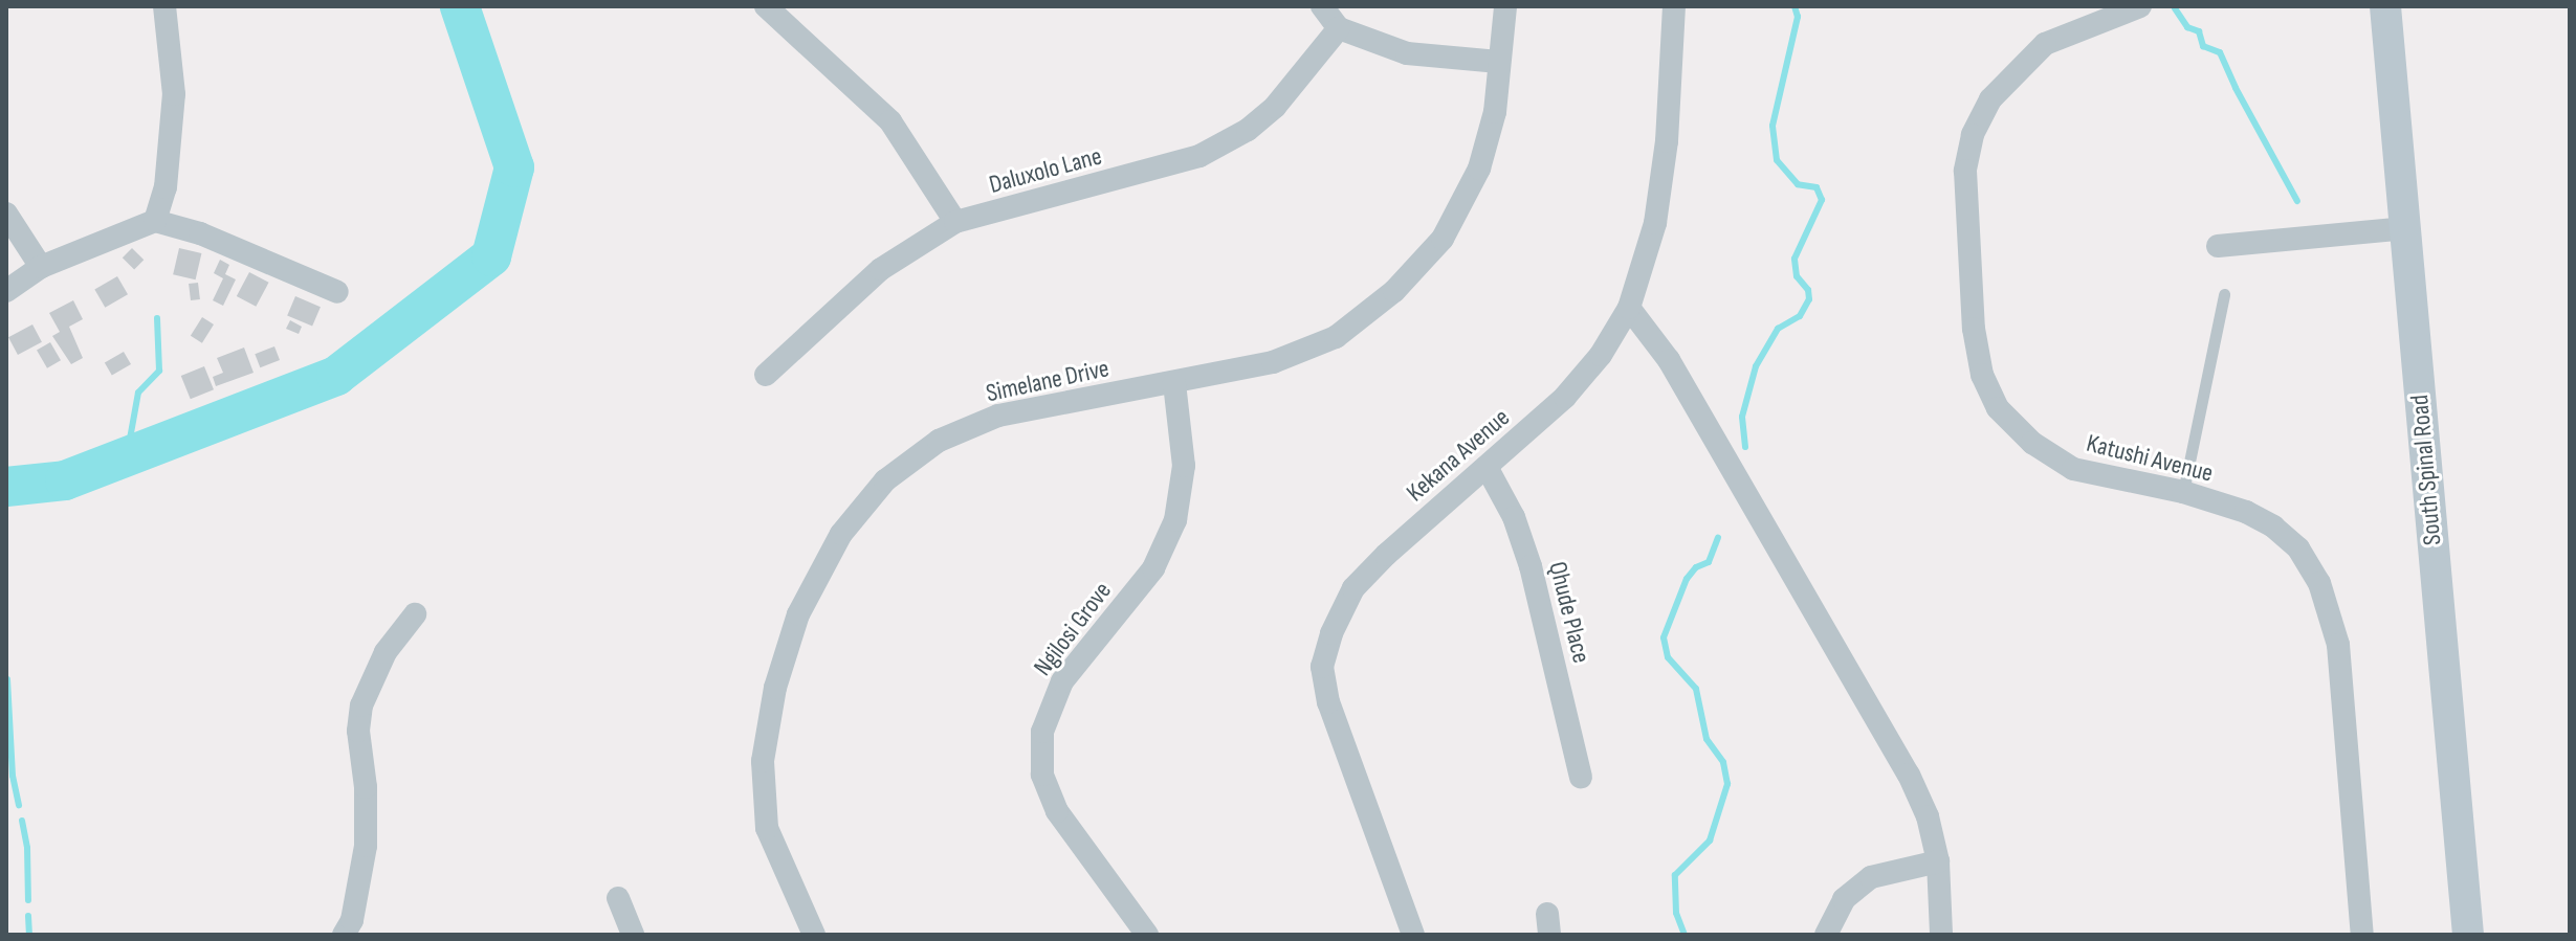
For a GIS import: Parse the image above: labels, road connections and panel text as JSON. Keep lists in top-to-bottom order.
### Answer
{
  "streets": {
    "street": [
      "Daluxolo Lane",
      "Simelane Drive",
      "Kekana Avenue",
      "Katushi Avenue",
      "South Spinal Road",
      "Qhude Place",
      "Ngilosi Grove"
    ]
  },
  "crossings": [
    ["Simelane Drive", "Ngilosi Grove"],
    ["Kekana Avenue", "Qhude Place"]
  ]
}
